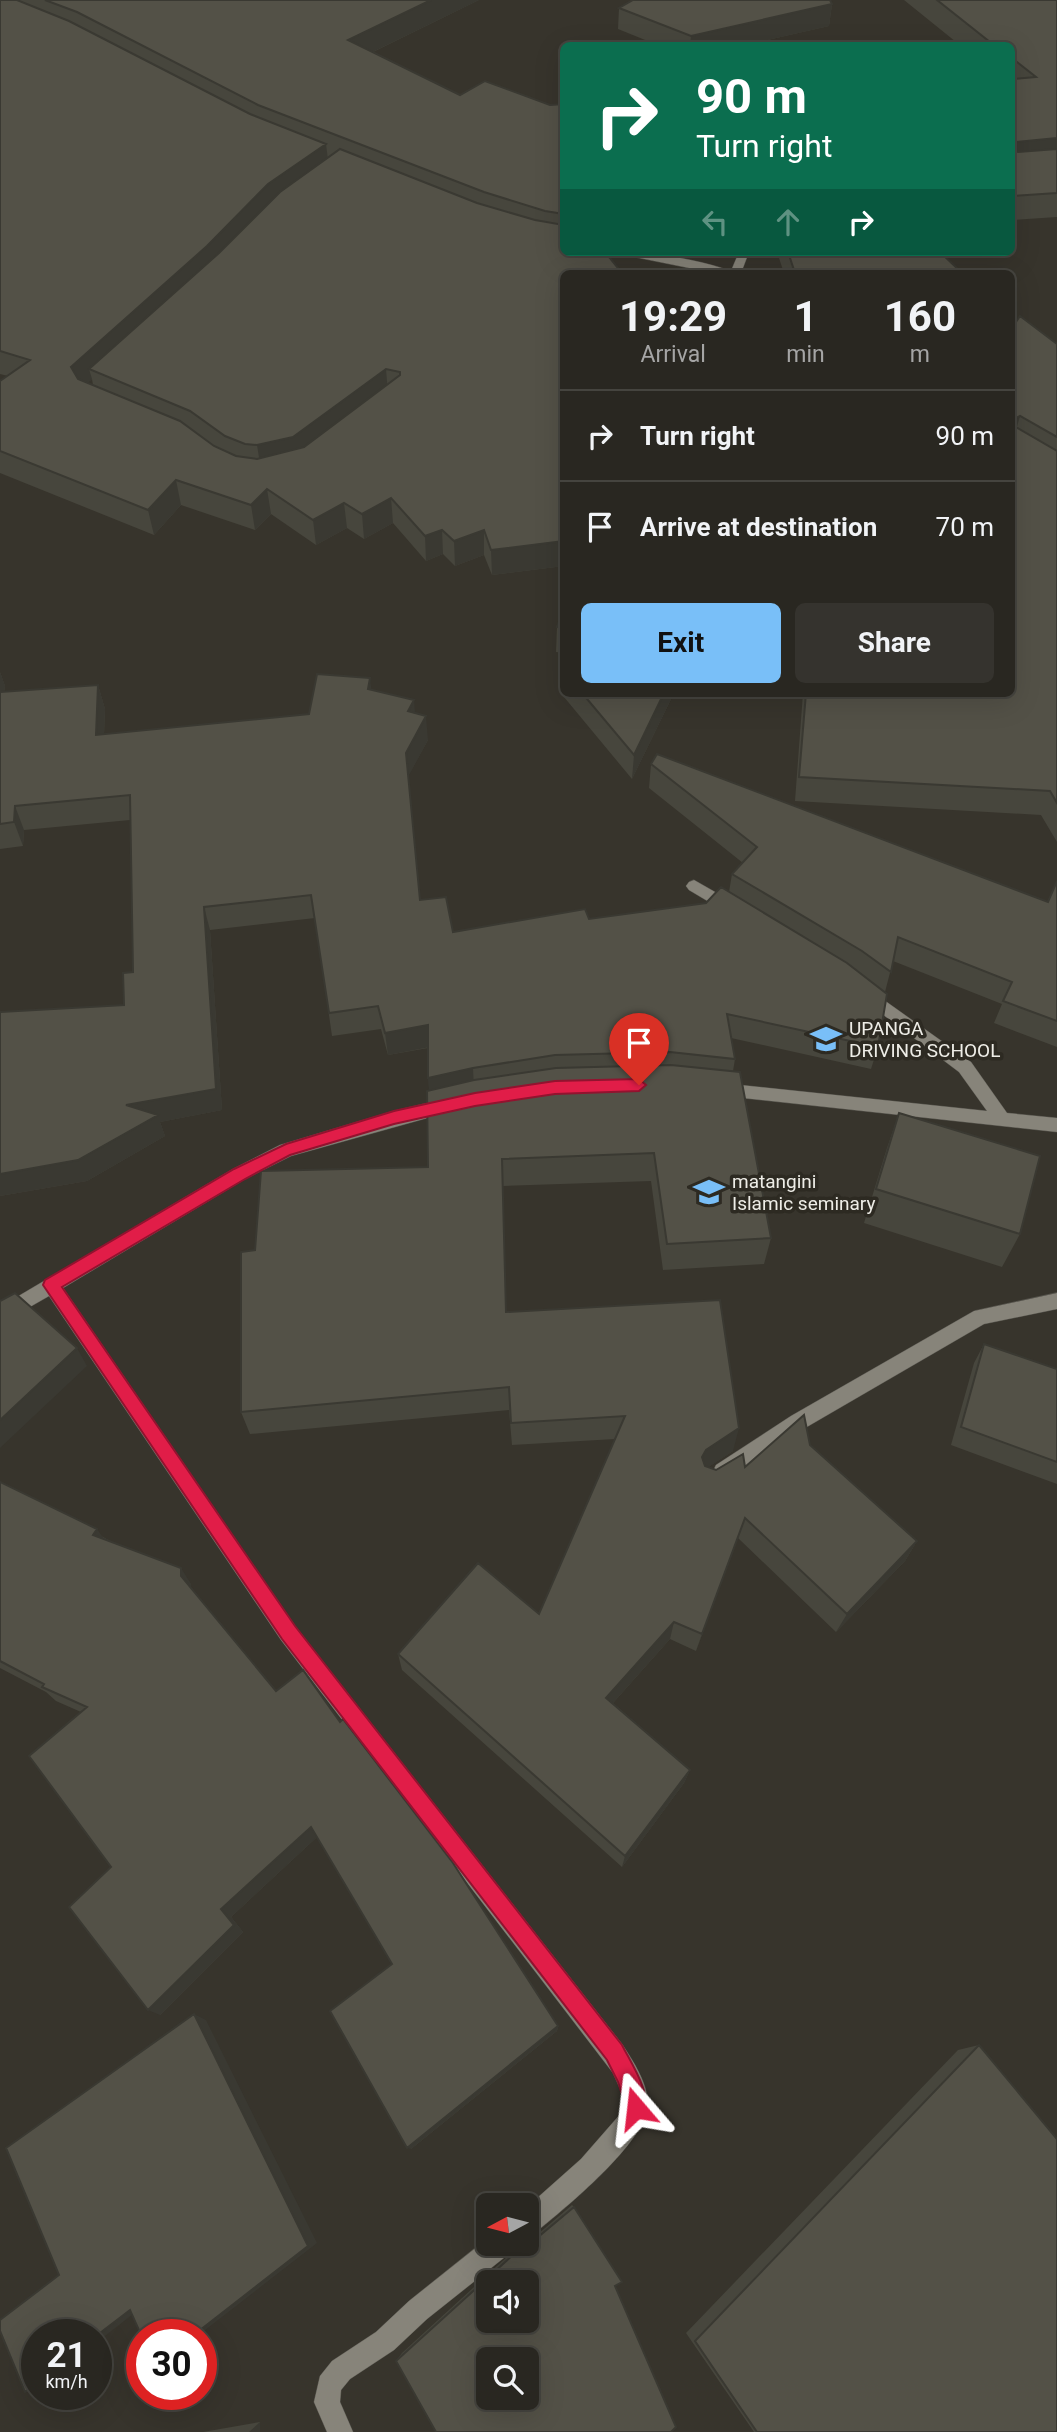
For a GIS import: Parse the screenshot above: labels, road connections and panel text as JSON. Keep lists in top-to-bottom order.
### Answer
{
  "places": {
    "school or university": ["UPANGA DRIVING SCHOOL", "matangini Islamic seminary"]
  },
  "north": "left",
  "page": {
    "turn": ["90 m", "Turn right"],
    "eta": [
      "19:29",
      "Arrival",
      "1",
      "min",
      "160",
      "m"
    ],
    "list": [
      {
        "name": "Turn right",
        "value": "90 m"
      },
      {
        "name": "Arrive at destination",
        "value": "70 m"
      }
    ],
    "buttons": ["Exit", "Share"],
    "speed": "21 km/h",
    "limit": "30"
  }
}
